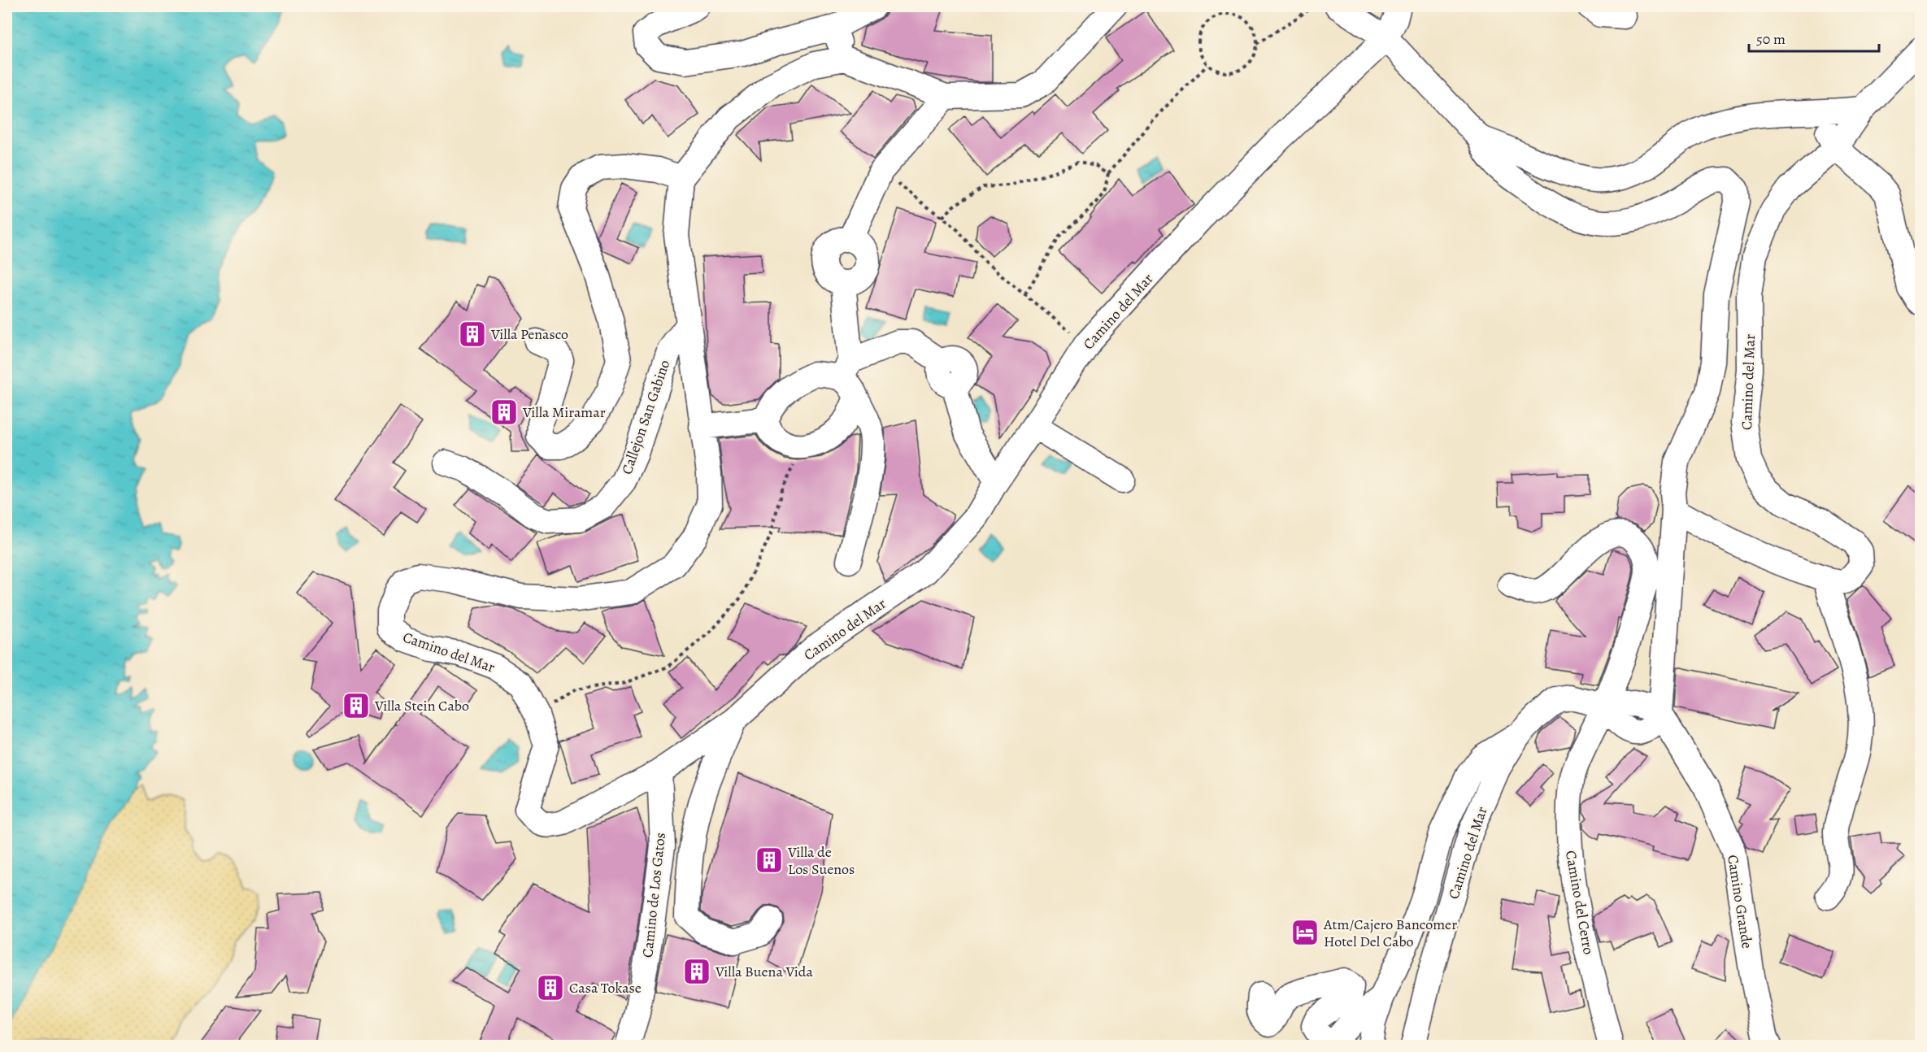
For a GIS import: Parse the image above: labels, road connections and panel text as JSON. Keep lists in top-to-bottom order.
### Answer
{
  "streets": {
    "street": [
      "Camino del Mar",
      "Callejon San Gabino",
      "Camino de Los Gatos",
      "Camino Grande",
      "Camino del Cerro"
    ]
  },
  "crossings": [
    ["Camino del Mar", "Callejon San Gabino"],
    ["Camino del Mar", "Camino de Los Gatos"],
    ["Camino del Mar", "Camino Grande"],
    ["Camino del Mar", "Camino del Cerro"]
  ],
  "places": {
    "building": [
      "Villa Penasco",
      "Villa Miramar",
      "Villa Stein Cabo",
      "Villa de Los Suenos",
      "Villa Buena Vida",
      "Casa Tokase"
    ],
    "hotel": ["Atm/Cajero Bancomer Hotel Del Cabo"]
  },
  "scale_bar": "50 m"
}
